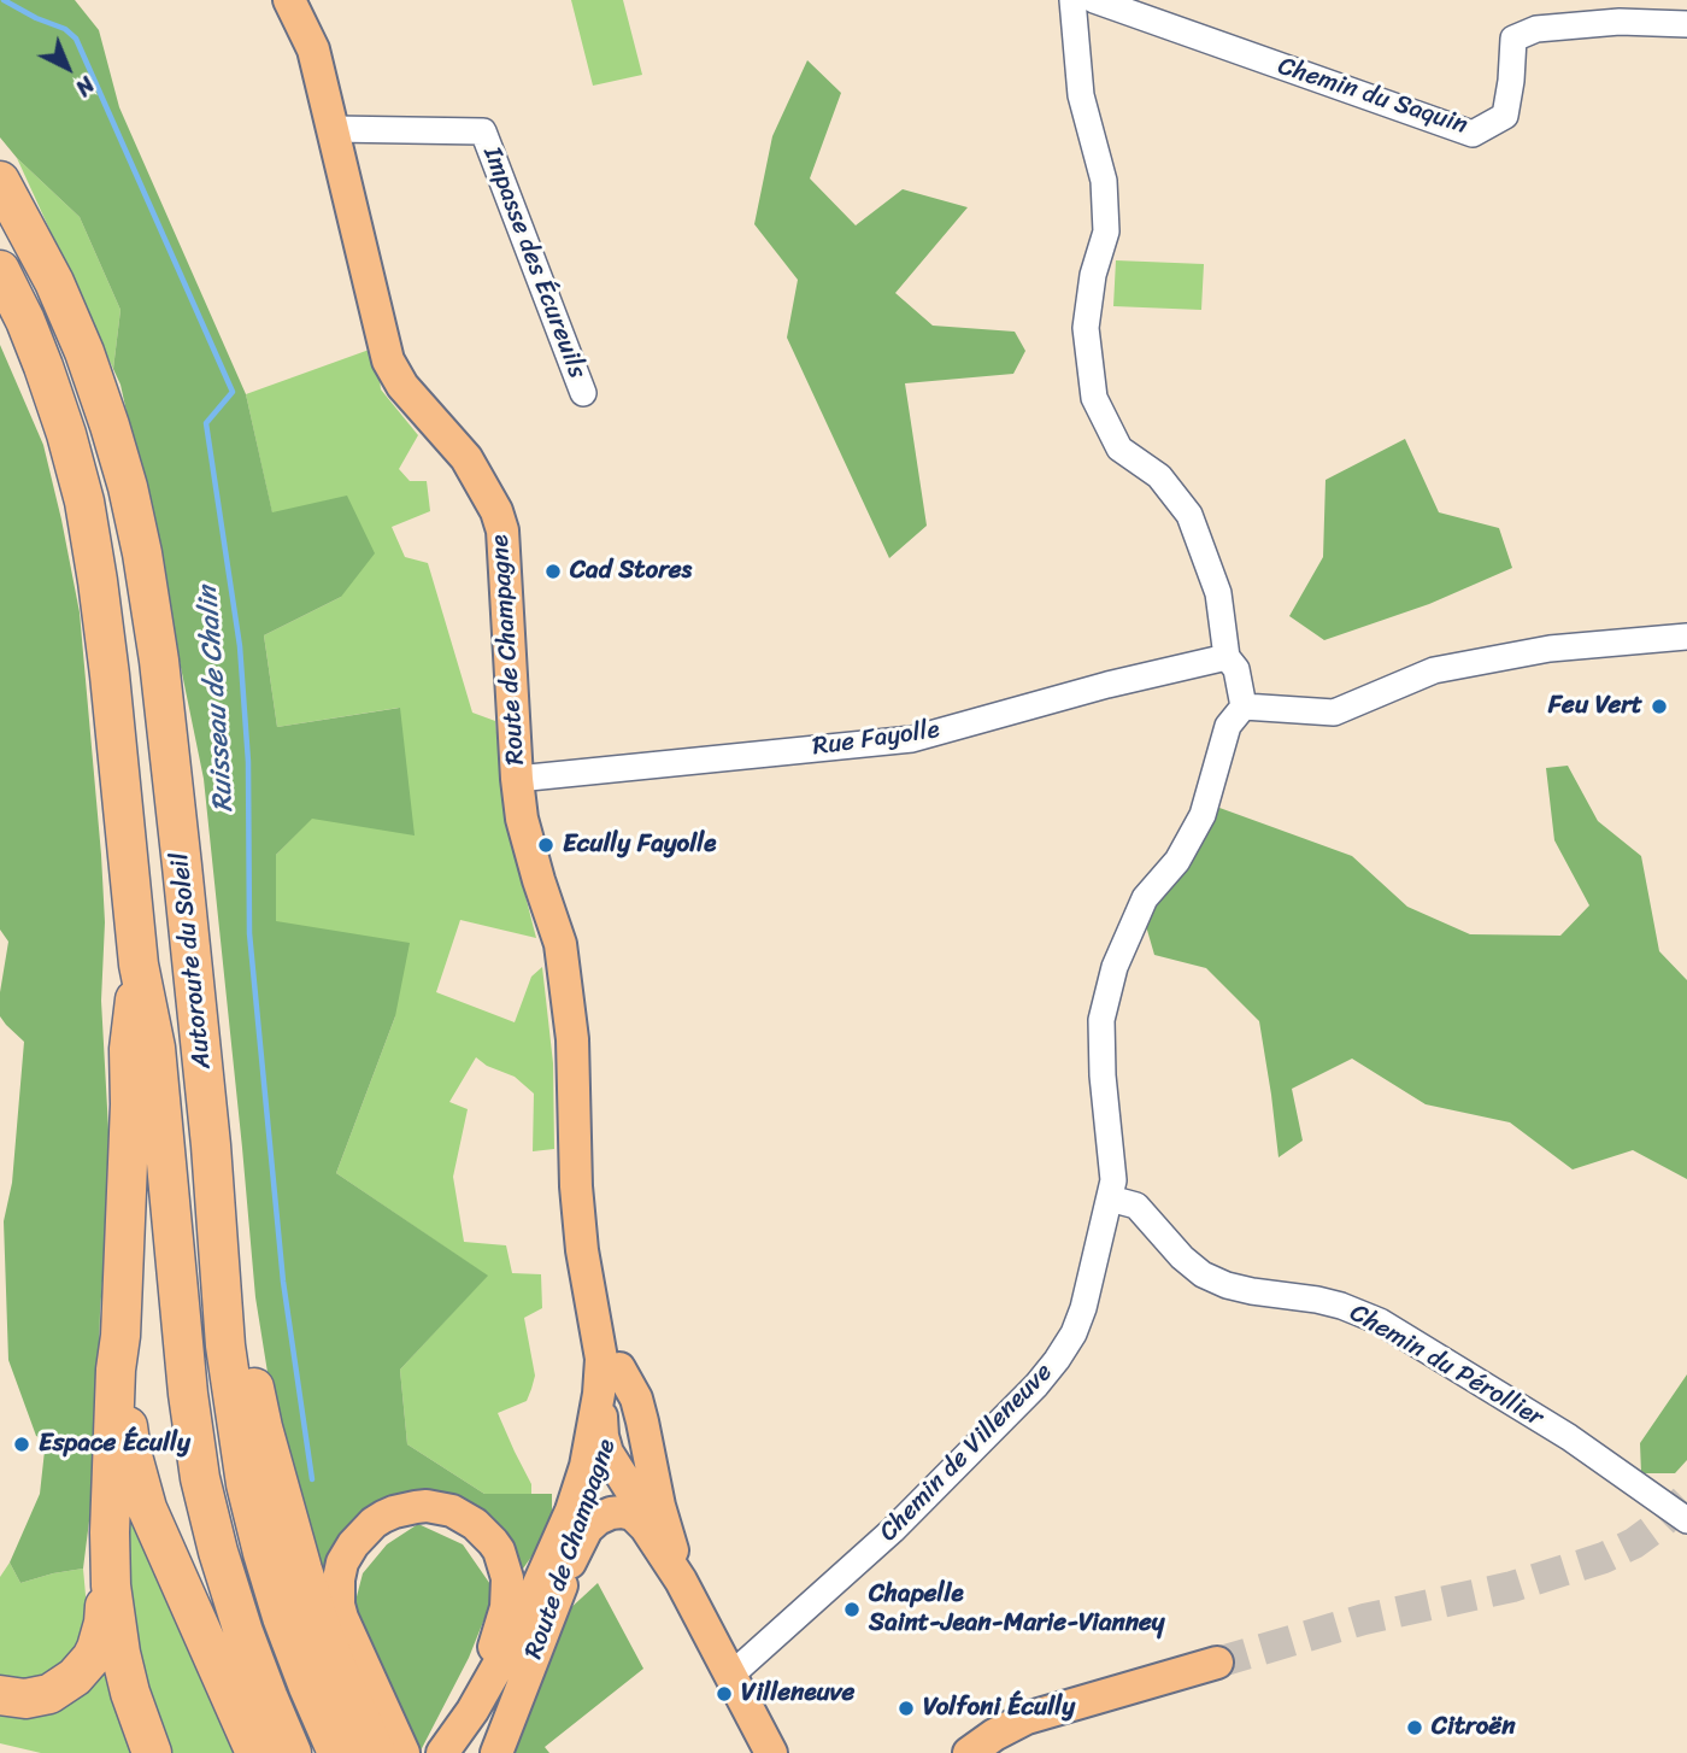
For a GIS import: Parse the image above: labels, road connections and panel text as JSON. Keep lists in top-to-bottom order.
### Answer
{
  "streets": {
    "highway": ["Autoroute du Soleil"],
    "main road": ["Route de Champagne"],
    "street": [
      "Chemin du Saquin",
      "Impasse des Écureuils",
      "Rue Fayolle",
      "Chemin du Pérollier",
      "Chemin de Villeneuve"
    ]
  },
  "crossings": [
    ["Impasse des Écureuils", "Route de Champagne"],
    ["Route de Champagne", "Rue Fayolle"],
    ["Chemin du Pérollier", "Chemin de Villeneuve"]
  ],
  "water": ["Ruisseau de Chalin"],
  "places": [
    "Cad Stores",
    "Feu Vert",
    "Ecully Fayolle",
    "Espace Écully",
    "Chapelle Saint-Jean-Marie-Vianney",
    "Villeneuve",
    "Volfoni Écully",
    "Citroën"
  ],
  "north": "bottom right"
}
